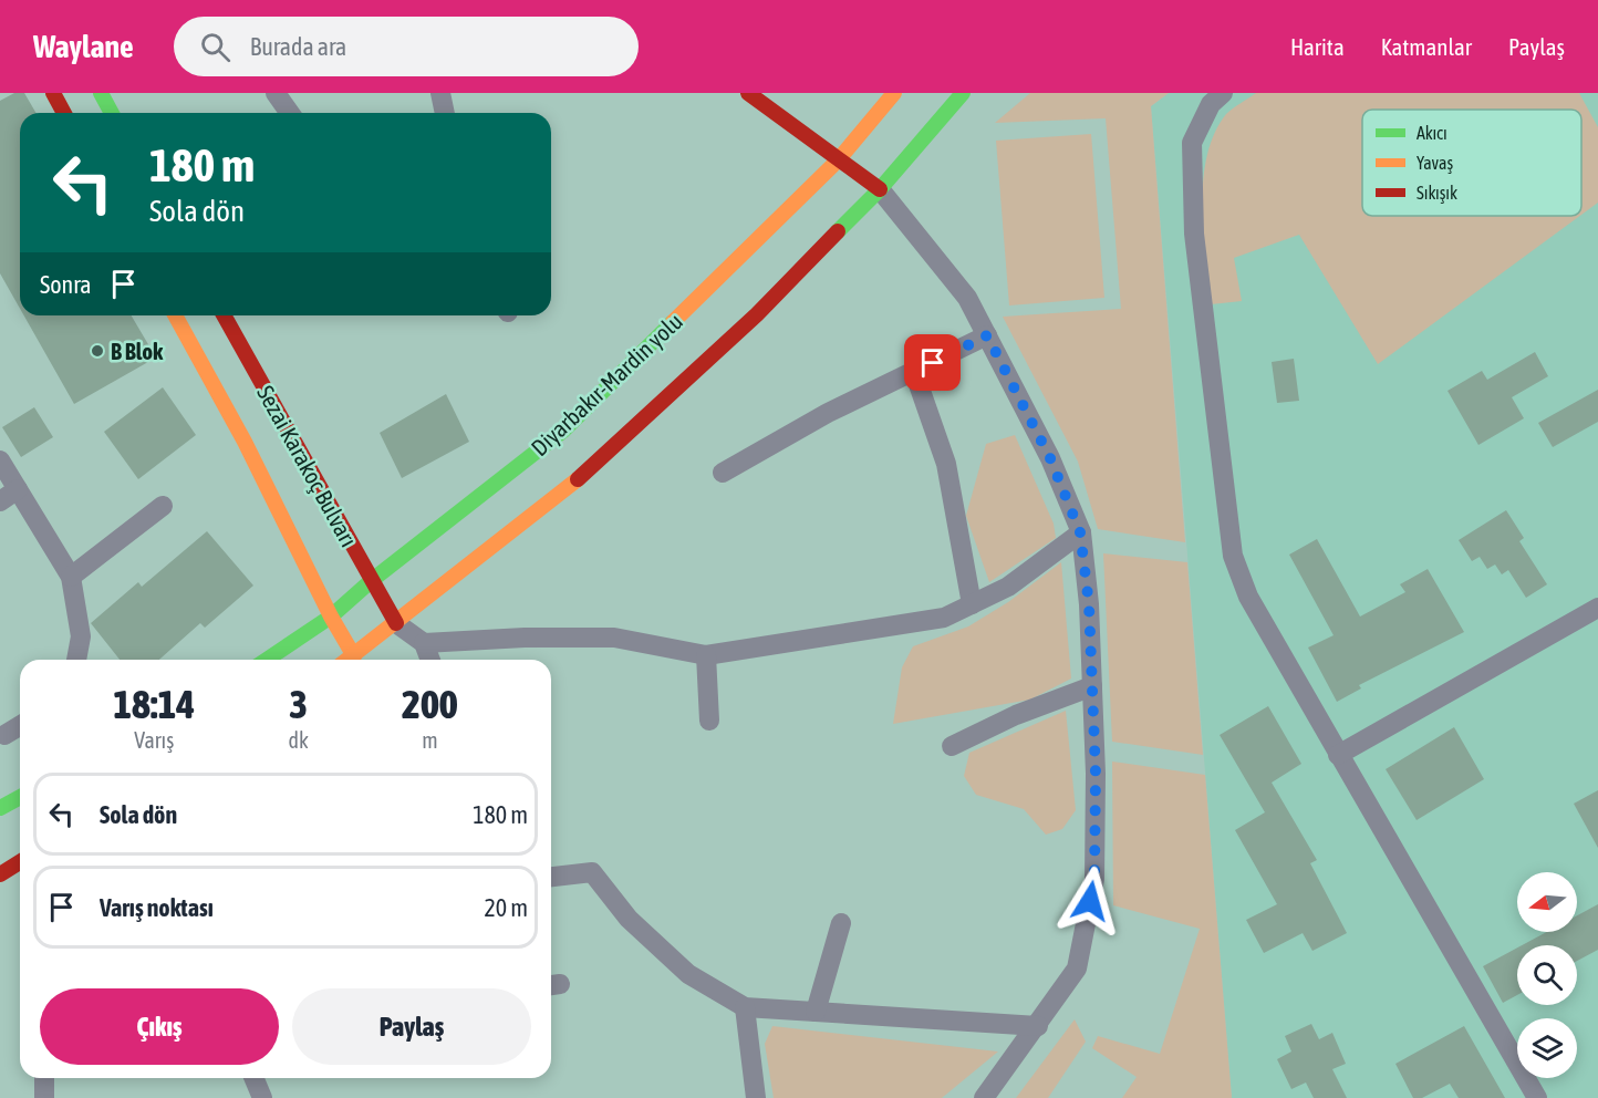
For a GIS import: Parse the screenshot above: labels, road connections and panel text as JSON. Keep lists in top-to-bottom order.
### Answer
{
  "streets": {
    "main road": ["Diyarbakır-Mardin yolu", "Sezai Karakoç Bulvarı"]
  },
  "crossings": [
    ["Diyarbakır-Mardin yolu", "Sezai Karakoç Bulvarı"]
  ],
  "places": ["B Blok"],
  "legend": ["Akıcı", "Yavaş", "Sıkışık"],
  "north": "left",
  "page": {
    "header": "Waylane",
    "search": "Burada ara",
    "nav": ["Harita", "Katmanlar", "Paylaş"],
    "turn": ["180 m", "Sola dön"],
    "then": "Sonra",
    "eta": [
      "18:14",
      "Varış",
      "3",
      "dk",
      "200",
      "m"
    ],
    "list": [
      {
        "name": "Sola dön",
        "value": "180 m"
      },
      {
        "name": "Varış noktası",
        "value": "20 m"
      }
    ],
    "buttons": ["Çıkış", "Paylaş"]
  }
}
